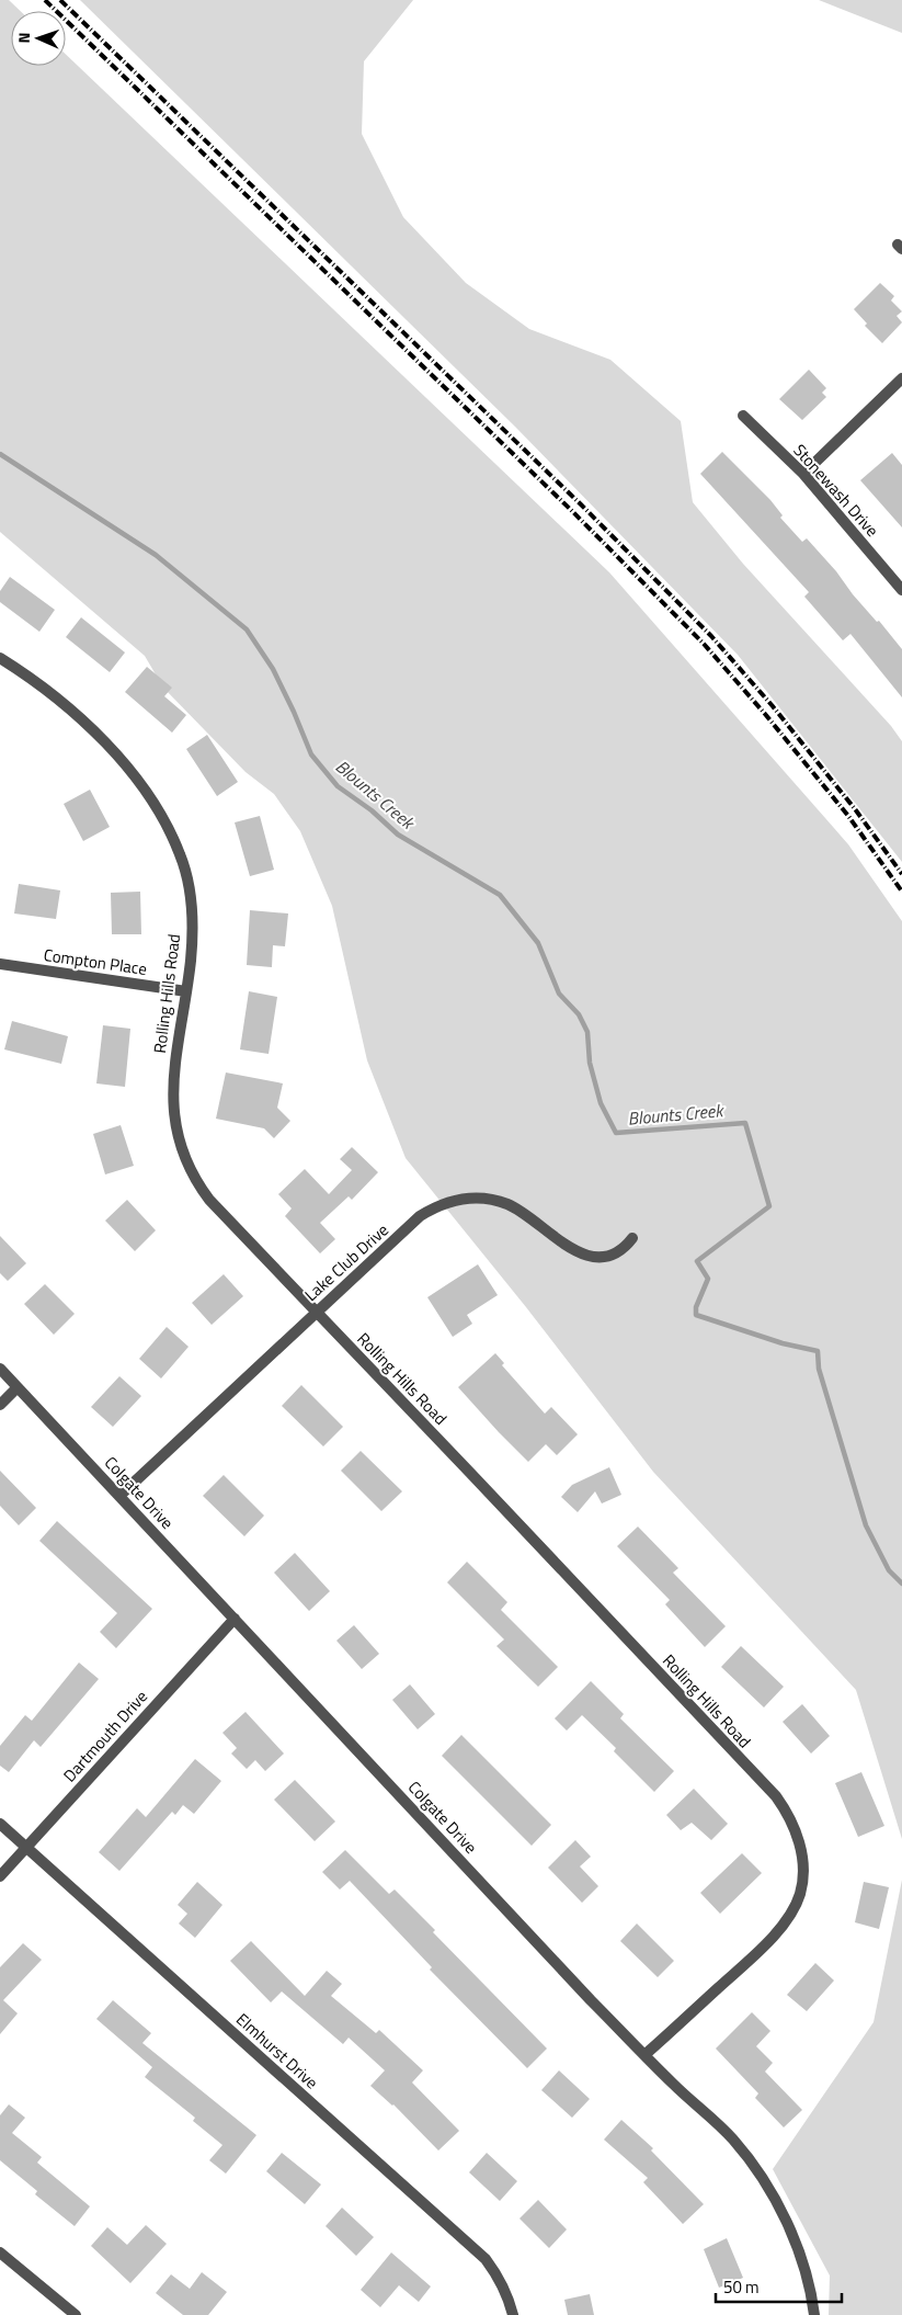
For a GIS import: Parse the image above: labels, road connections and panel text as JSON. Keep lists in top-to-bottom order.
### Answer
{
  "streets": {
    "street": [
      "Stonewash Drive",
      "Compton Place",
      "Rolling Hills Road",
      "Lake Club Drive",
      "Colgate Drive",
      "Dartmouth Drive",
      "Elmhurst Drive"
    ]
  },
  "crossings": [
    ["Compton Place", "Rolling Hills Road"],
    ["Rolling Hills Road", "Lake Club Drive"],
    ["Rolling Hills Road", "Colgate Drive"],
    ["Lake Club Drive", "Colgate Drive"],
    ["Colgate Drive", "Dartmouth Drive"],
    ["Dartmouth Drive", "Elmhurst Drive"]
  ],
  "water": ["Blounts Creek"],
  "scale_bar": "50 m",
  "north": "left"
}
